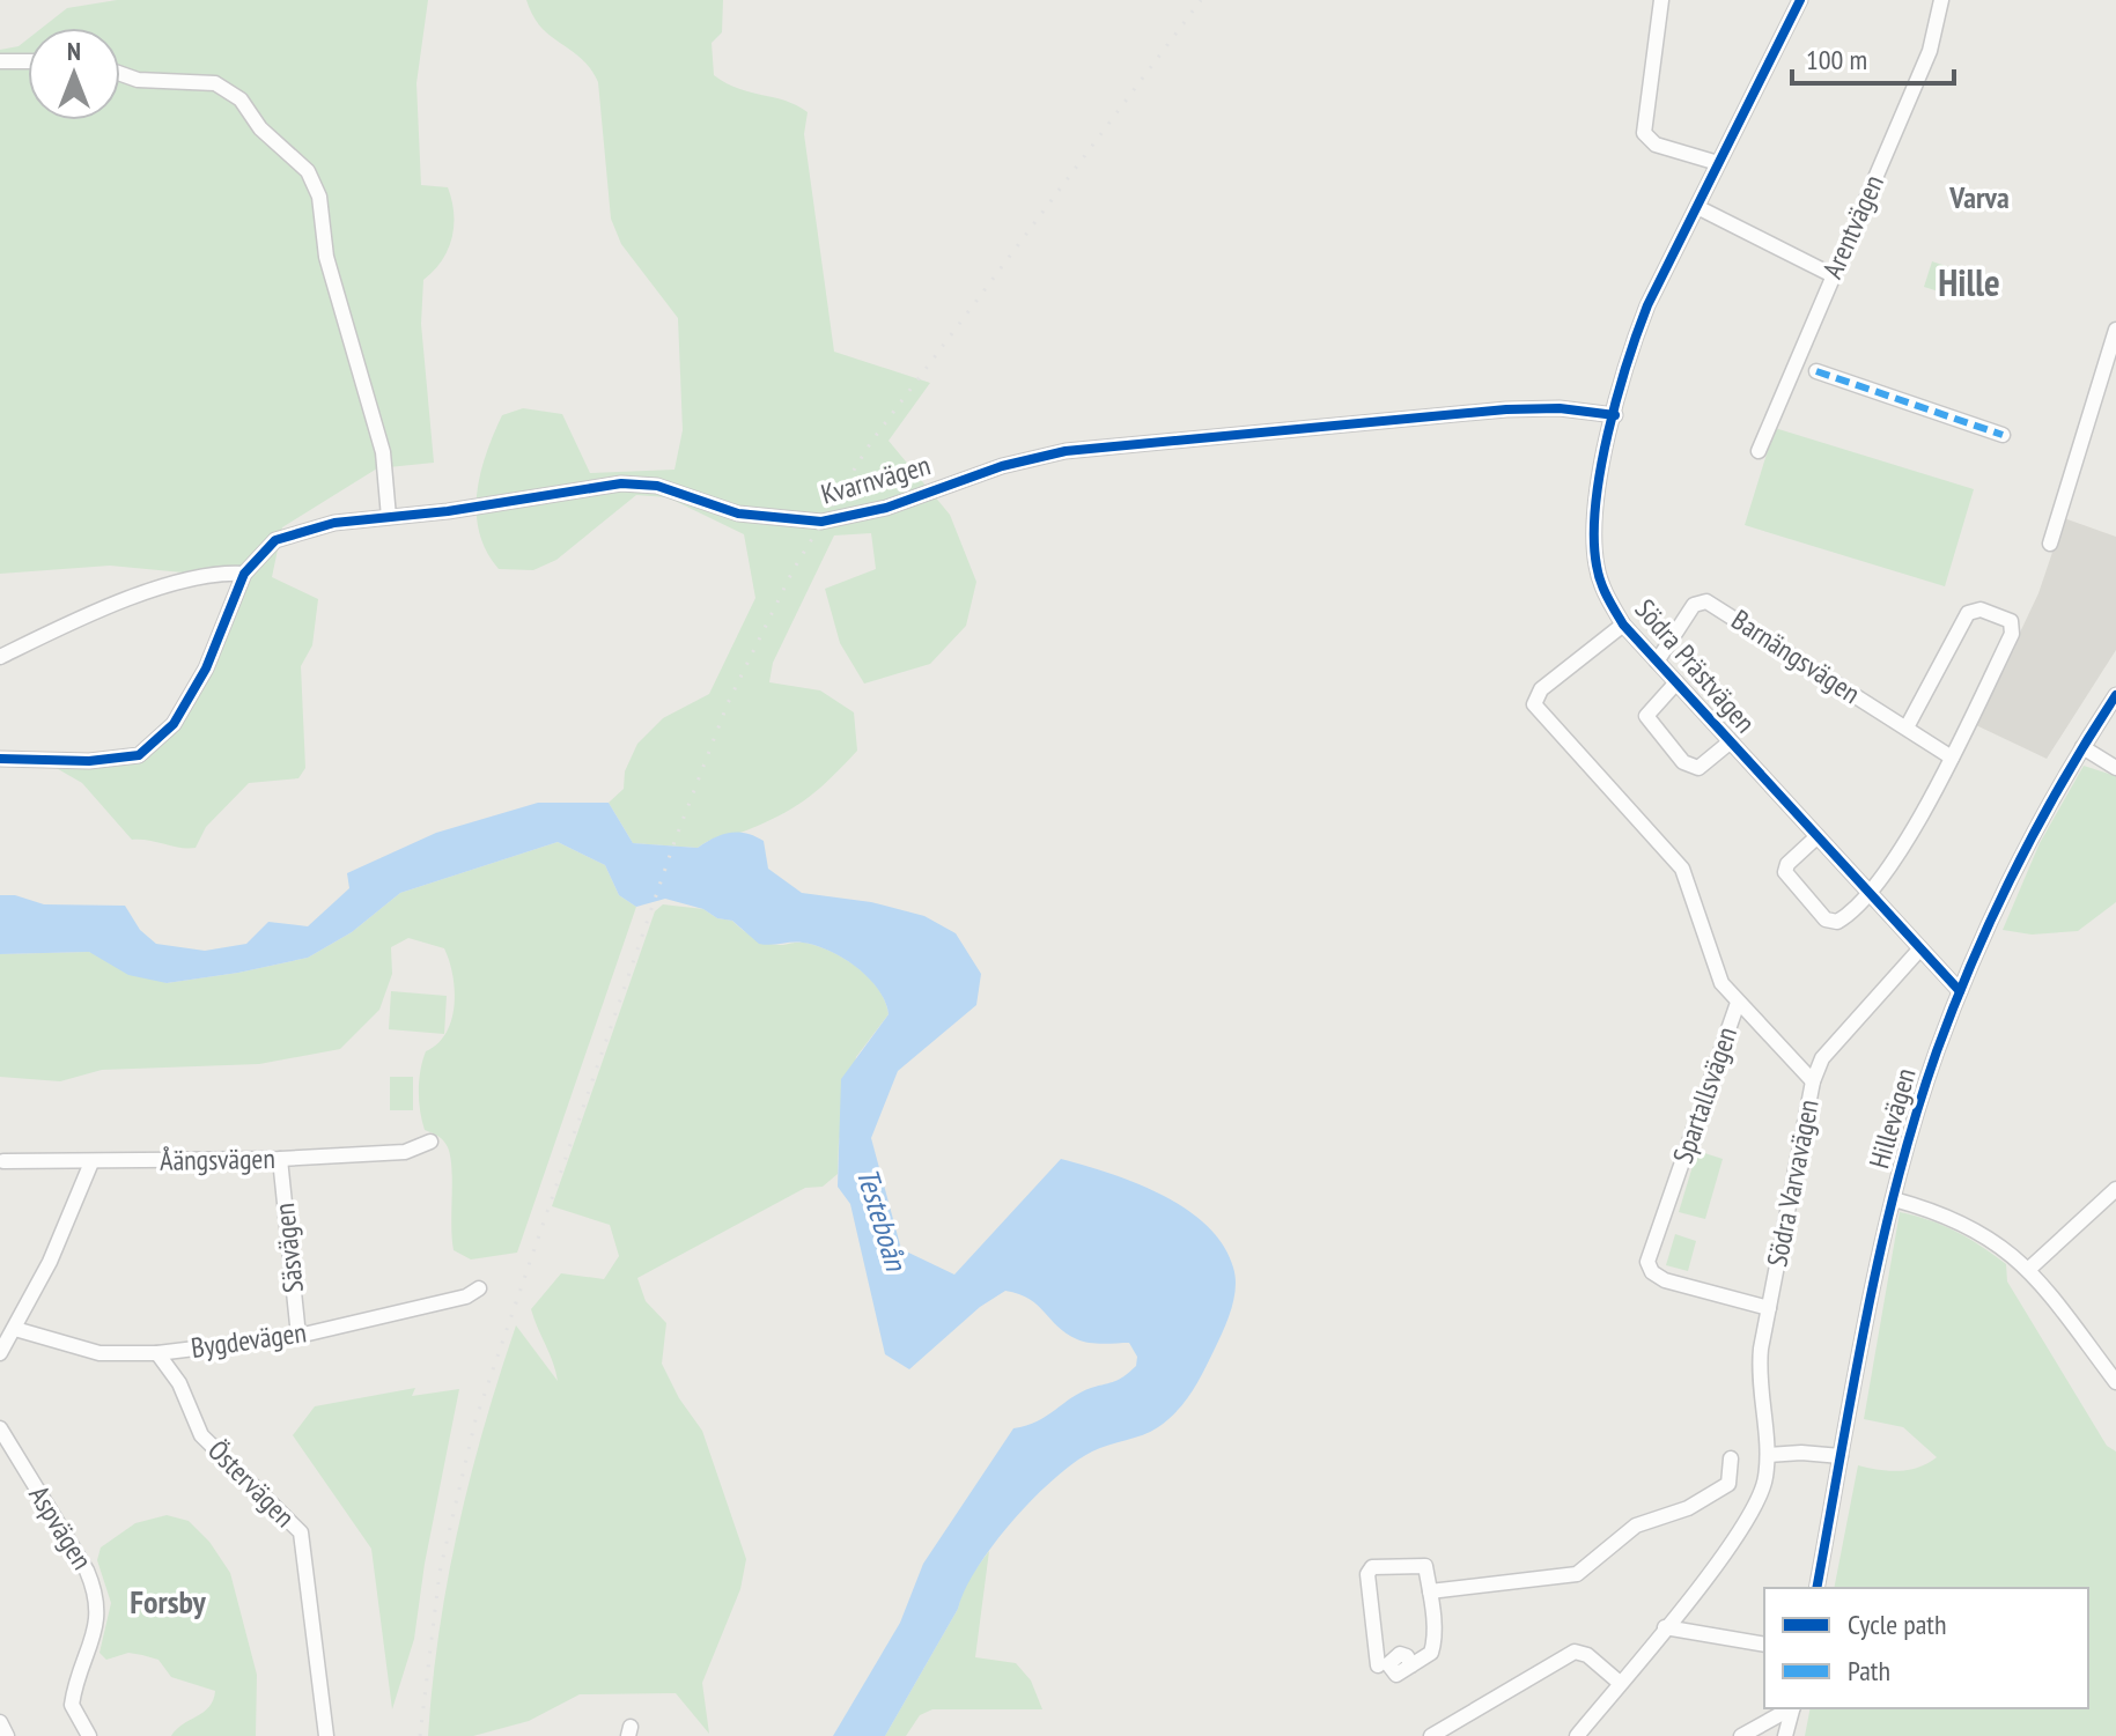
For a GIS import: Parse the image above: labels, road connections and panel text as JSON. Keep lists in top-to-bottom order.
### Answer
{
  "streets": {
    "street": [
      "Arentvägen",
      "Kvarnvägen",
      "Barnängsvägen",
      "Södra Prästvägen",
      "Spartallsvägen",
      "Hillevägen",
      "Åängsvägen",
      "Södra Varvavägen",
      "Säsvägen",
      "Bygdevägen",
      "Östervägen",
      "Aspvägen"
    ]
  },
  "crossings": [
    ["Kvarnvägen", "Södra Prästvägen"],
    ["Barnängsvägen", "Södra Prästvägen"],
    ["Södra Prästvägen", "Spartallsvägen"],
    ["Södra Prästvägen", "Hillevägen"],
    ["Södra Prästvägen", "Södra Varvavägen"],
    ["Spartallsvägen", "Södra Varvavägen"],
    ["Åängsvägen", "Säsvägen"],
    ["Säsvägen", "Bygdevägen"],
    ["Bygdevägen", "Östervägen"]
  ],
  "districts": ["Varva", "Hille", "Forsby"],
  "water": ["Testeboån"],
  "legend": ["Cycle path", "Path"],
  "scale_bar": "100 m",
  "north": "top"
}
